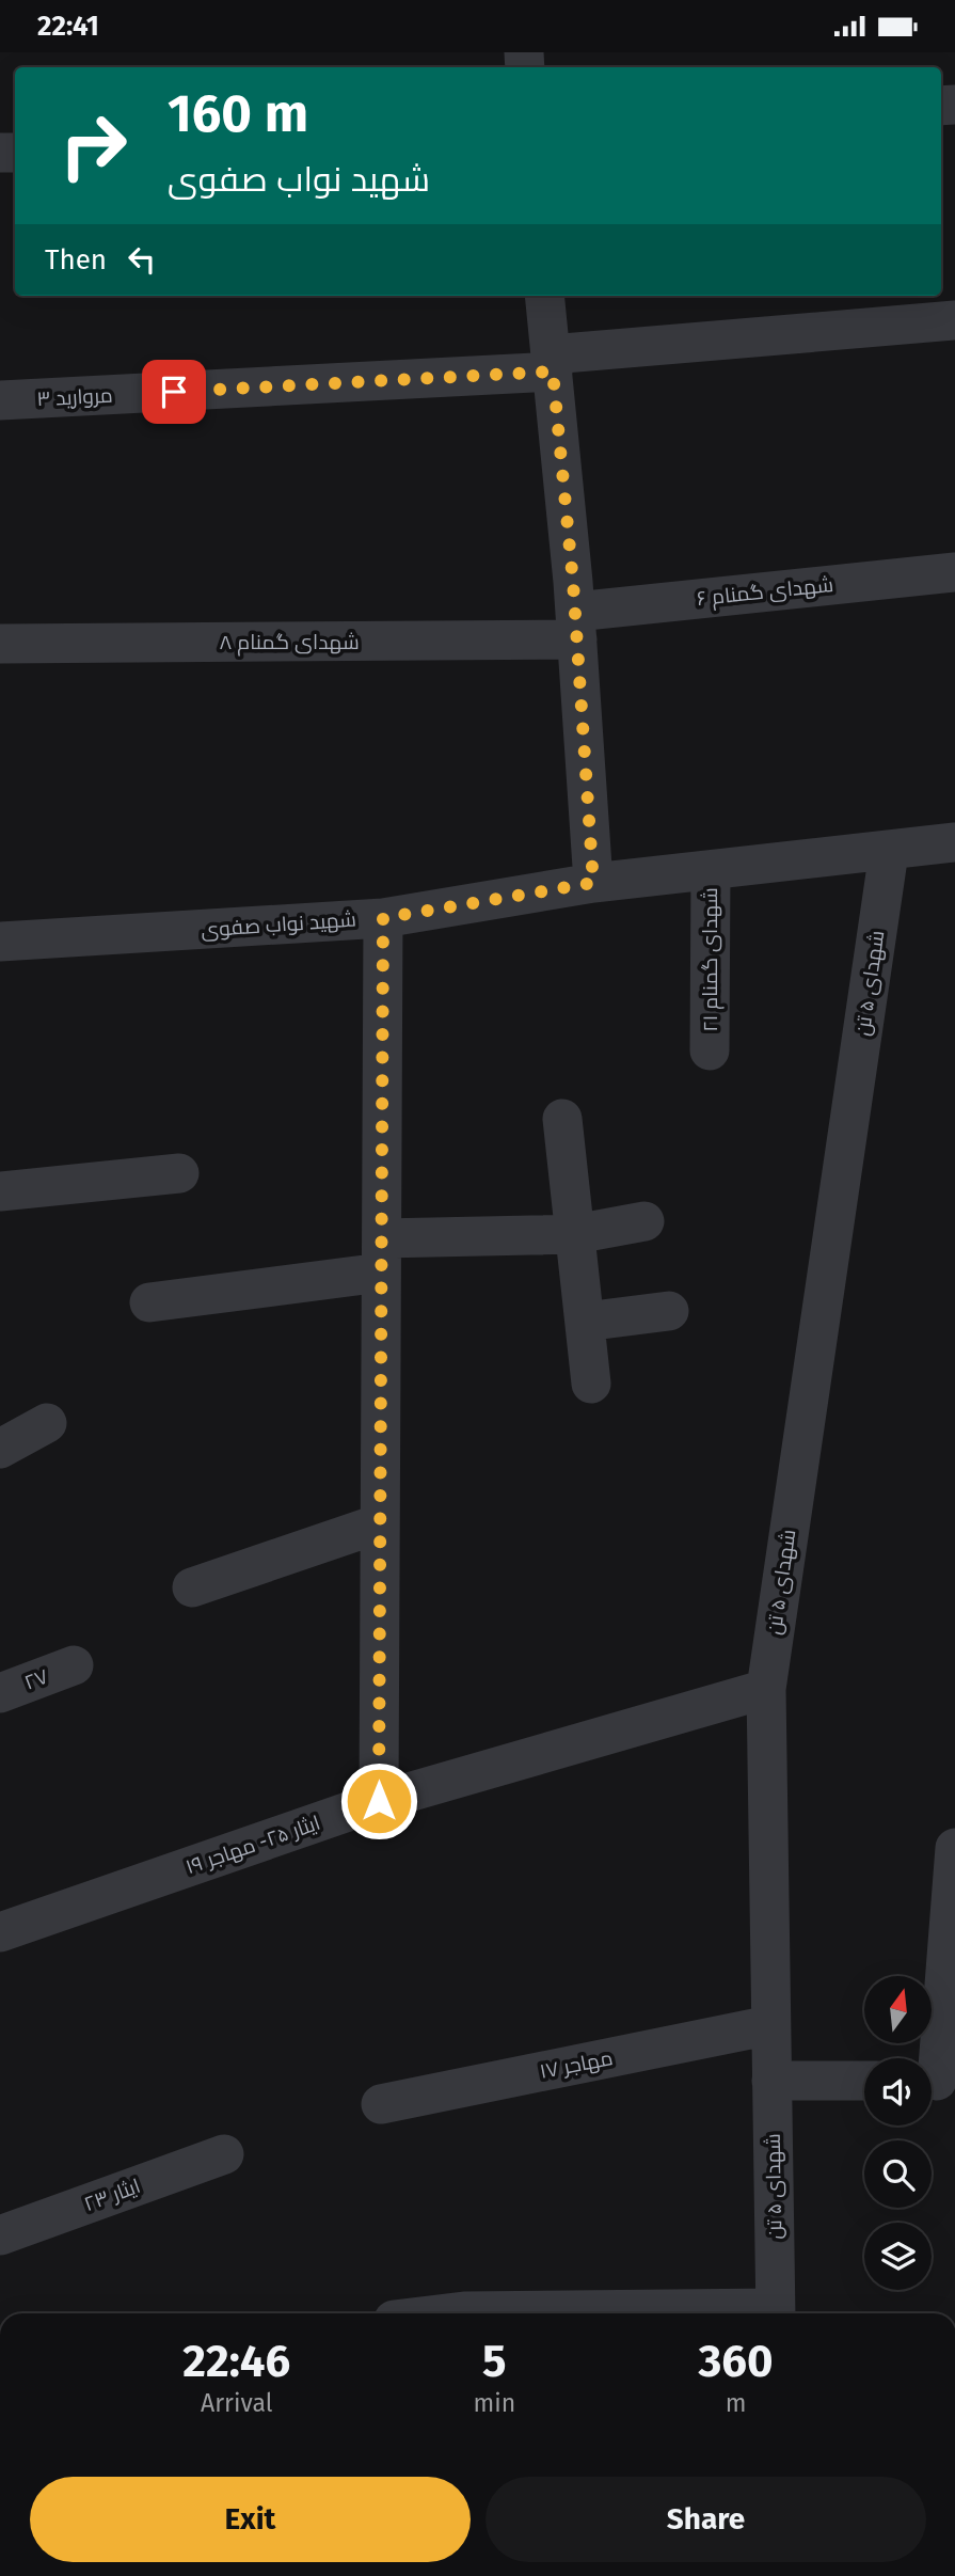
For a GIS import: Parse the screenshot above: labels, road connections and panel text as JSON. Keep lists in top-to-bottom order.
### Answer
{
  "streets": {
    "street": [
      "مروارید ۳",
      "شهدای گمنام ۶",
      "شهدای گمنام ۸",
      "شهید نواب صفوی",
      "شهدای گمنام ۲۱",
      "شهدای ۵ تن",
      "۲۷",
      "ایثار ۲۵- مهاجر ۱۹",
      "مهاجر ۱۷",
      "ایثار ۲۳"
    ]
  },
  "crossings": [
    ["شهدای گمنام ۶", "شهدای گمنام ۸"],
    ["شهید نواب صفوی", "شهدای گمنام ۲۱"],
    ["شهید نواب صفوی", "شهدای ۵ تن"],
    ["شهدای ۵ تن", "ایثار ۲۵- مهاجر ۱۹"],
    ["شهدای ۵ تن", "مهاجر ۱۷"]
  ],
  "north": "top",
  "page": {
    "status": "22:41",
    "turn": ["160 m", "شهید نواب صفوی"],
    "then": "Then",
    "eta": [
      "22:46",
      "Arrival",
      "5",
      "min",
      "360",
      "m"
    ],
    "buttons": ["Exit", "Share"]
  }
}
